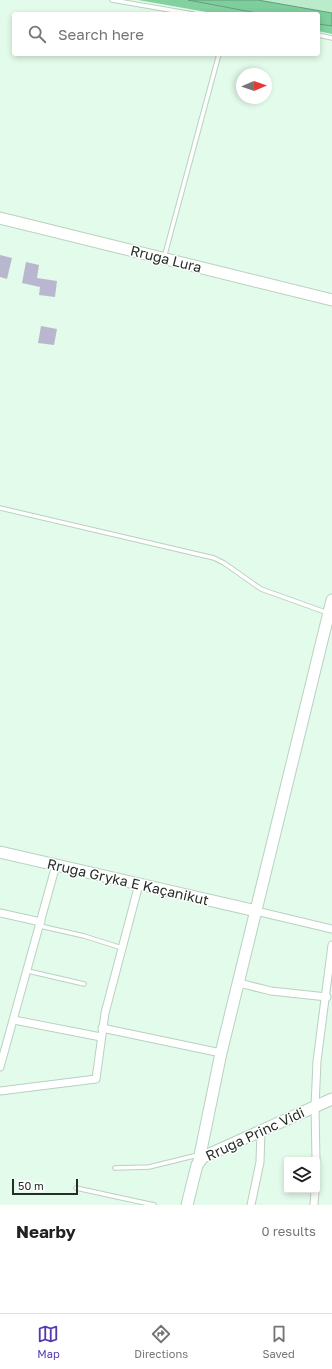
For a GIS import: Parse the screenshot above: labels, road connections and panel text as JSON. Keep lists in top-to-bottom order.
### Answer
{
  "streets": {
    "street": ["Rruga Lura", "Rruga Gryka E Kaçanikut", "Rruga Princ Vidi"]
  },
  "scale_bar": "50 m",
  "north": "right",
  "page": {
    "search": "Search here",
    "scale": "50 m",
    "heading": ["Nearby", "0 results"],
    "nav": ["Map", "Directions", "Saved"]
  }
}
